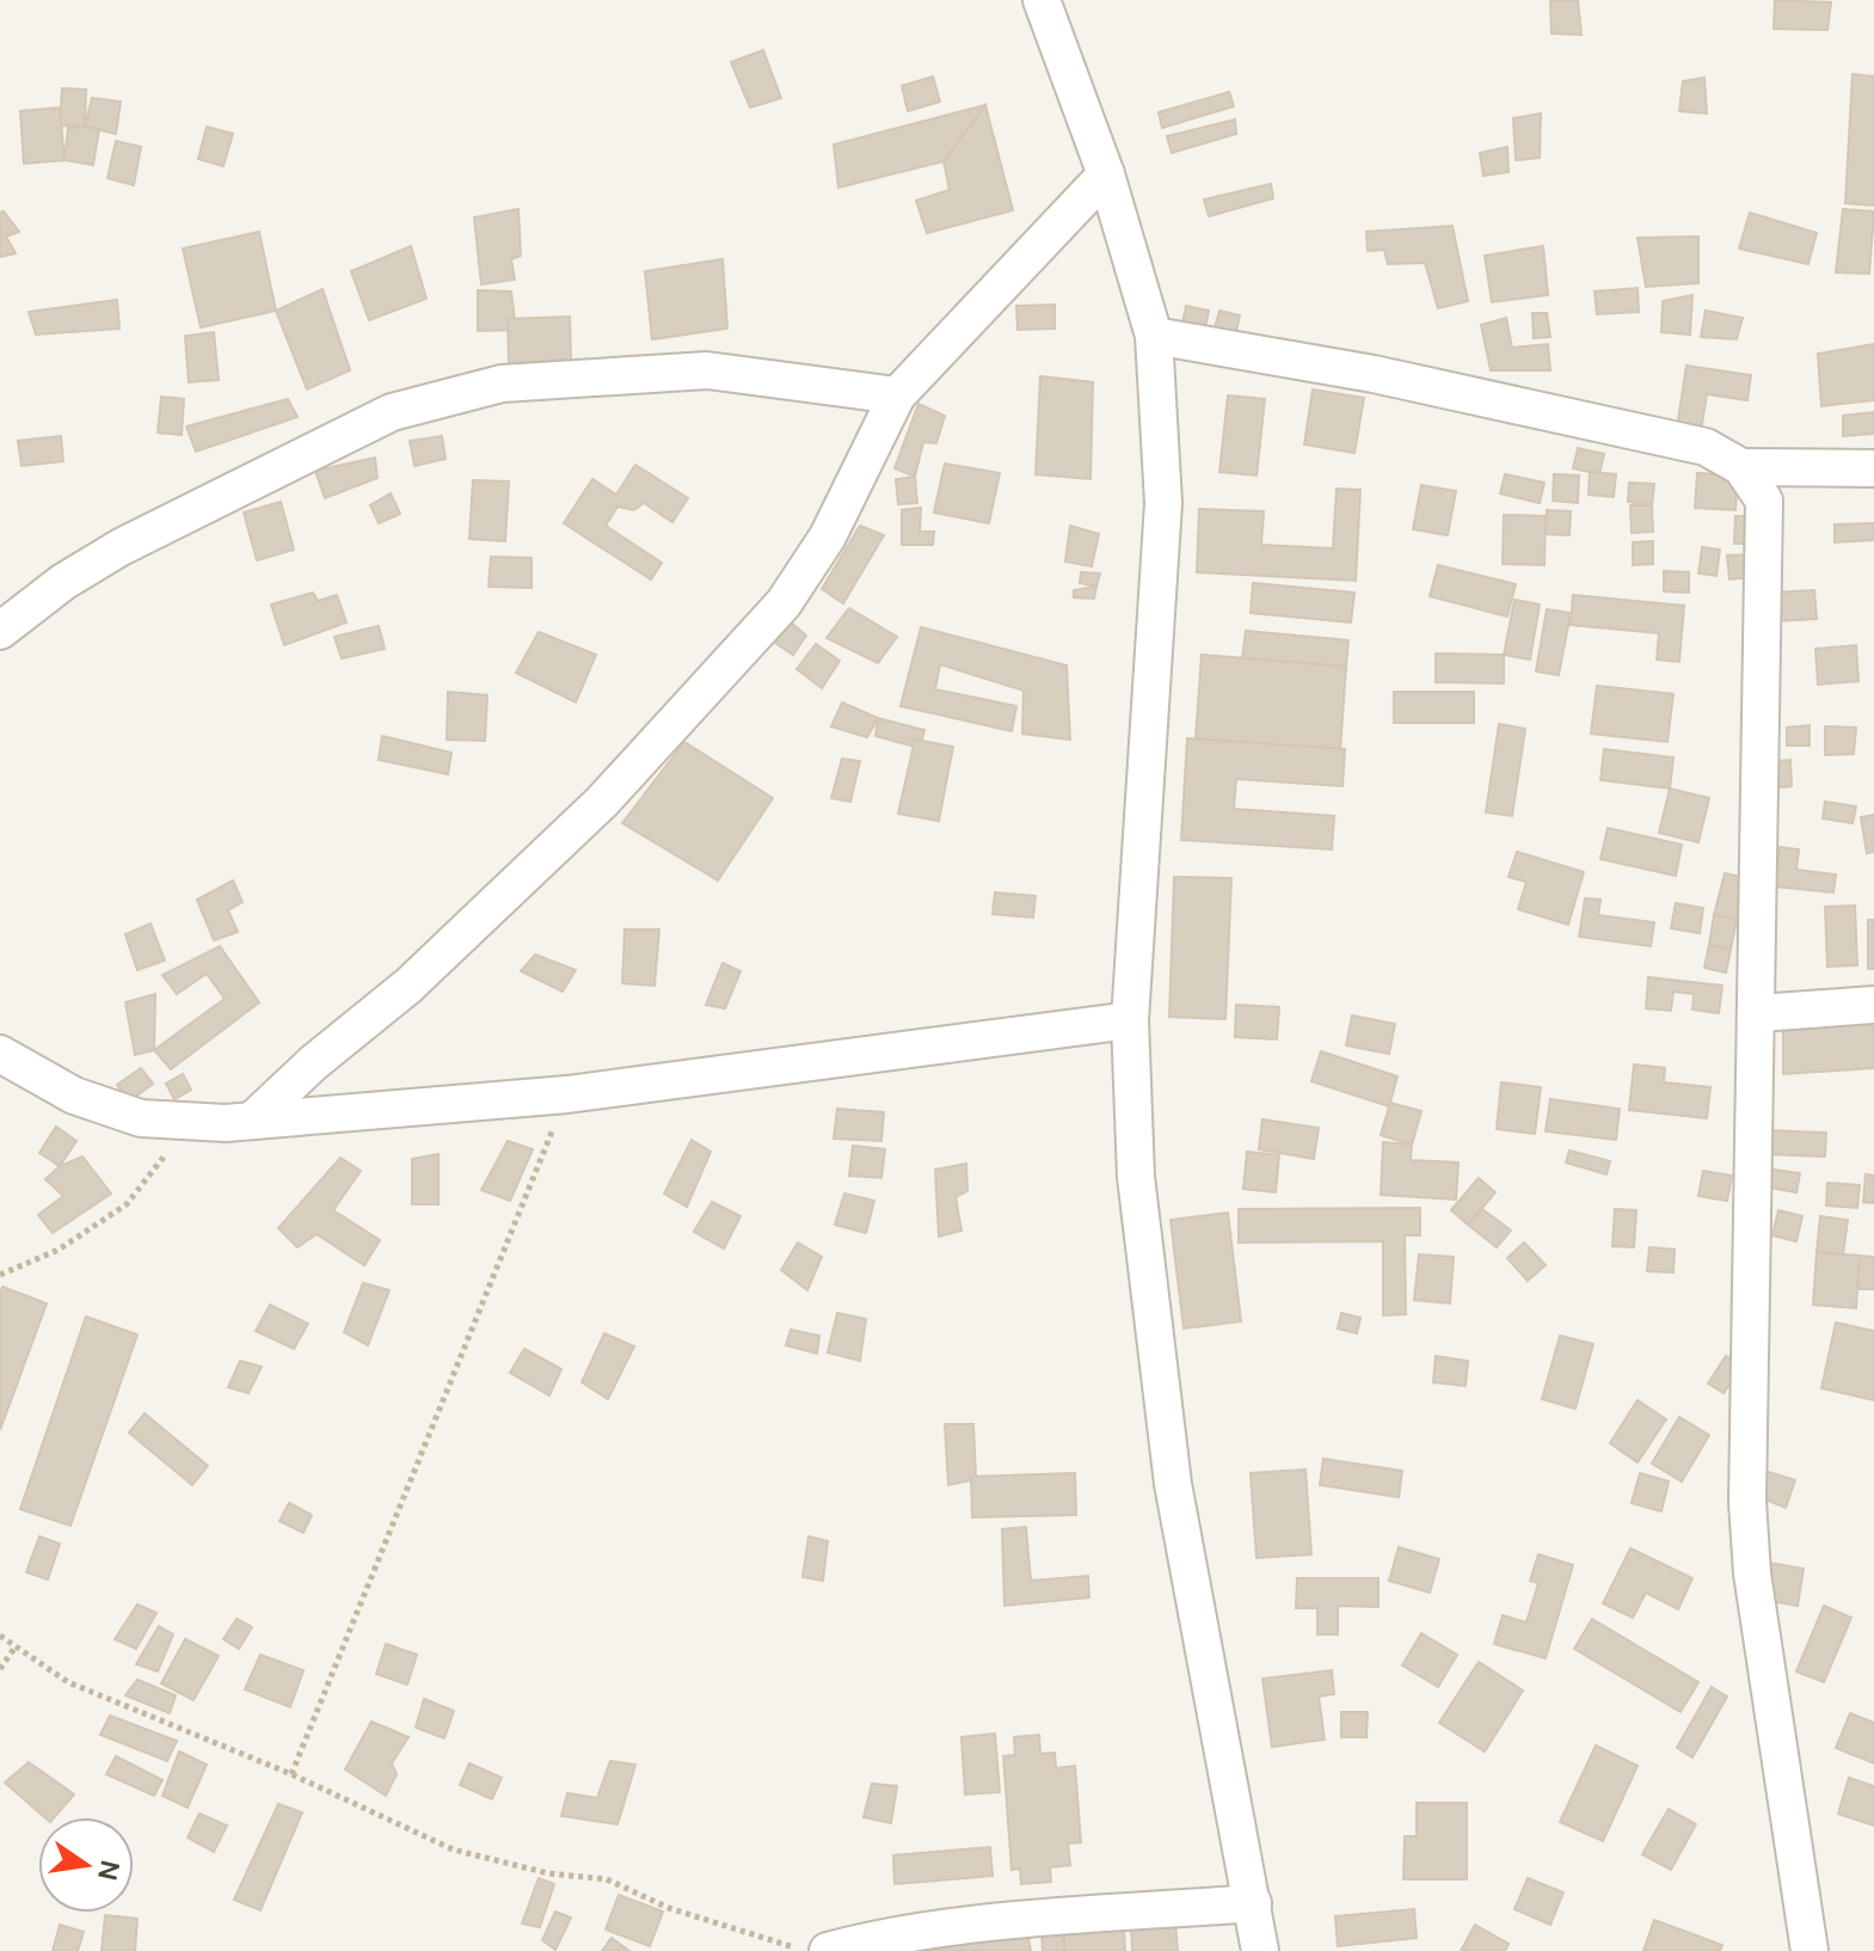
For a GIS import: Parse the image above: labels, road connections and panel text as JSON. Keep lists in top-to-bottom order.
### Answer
{
  "north": "right"
}
